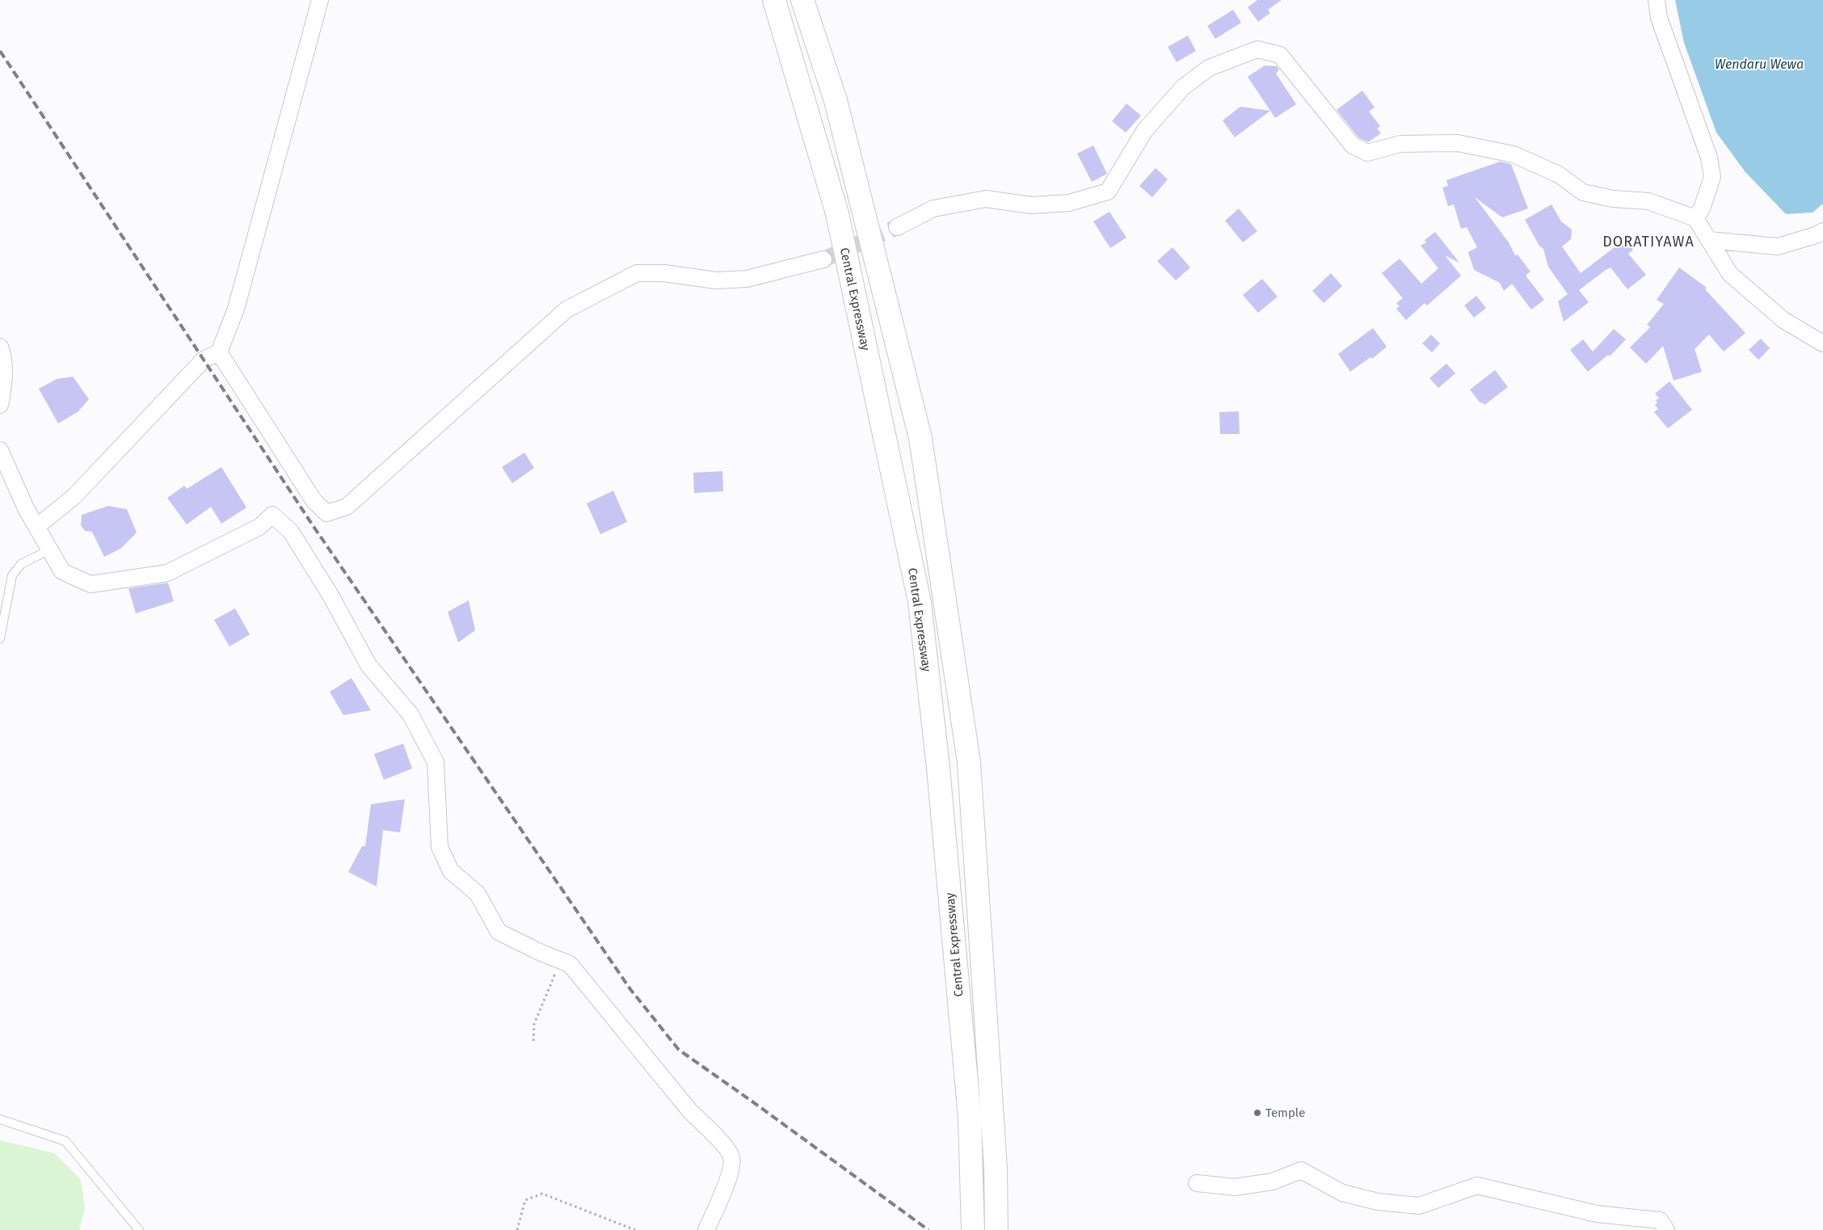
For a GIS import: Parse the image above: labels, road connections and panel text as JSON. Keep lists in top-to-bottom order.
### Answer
{
  "streets": {
    "highway": ["Central Expressway"]
  },
  "districts": ["DORATIYAWA"],
  "water": ["Wendaru Wewa"],
  "places": ["Temple"]
}
